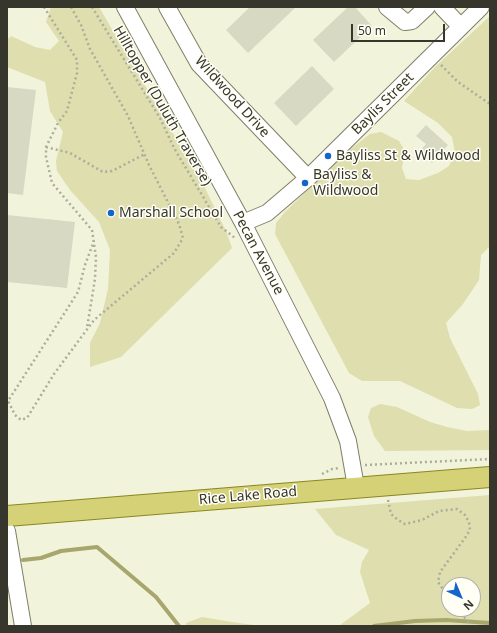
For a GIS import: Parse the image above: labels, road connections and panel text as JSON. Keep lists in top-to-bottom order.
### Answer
{
  "streets": {
    "main road": ["Rice Lake Road"],
    "street": ["Wildwood Drive", "Baylis Street", "Pecan Avenue"],
    "path": ["Hilltopper (Duluth Traverse)"]
  },
  "crossings": [
    ["Wildwood Drive", "Baylis Street"],
    ["Baylis Street", "Hilltopper (Duluth Traverse)"],
    ["Baylis Street", "Pecan Avenue"],
    ["Hilltopper (Duluth Traverse)", "Pecan Avenue"],
    ["Pecan Avenue", "Rice Lake Road"]
  ],
  "places": ["Bayliss St & Wildwood", "Bayliss & Wildwood", "Marshall School"],
  "scale_bar": "50 m",
  "north": "bottom right"
}
